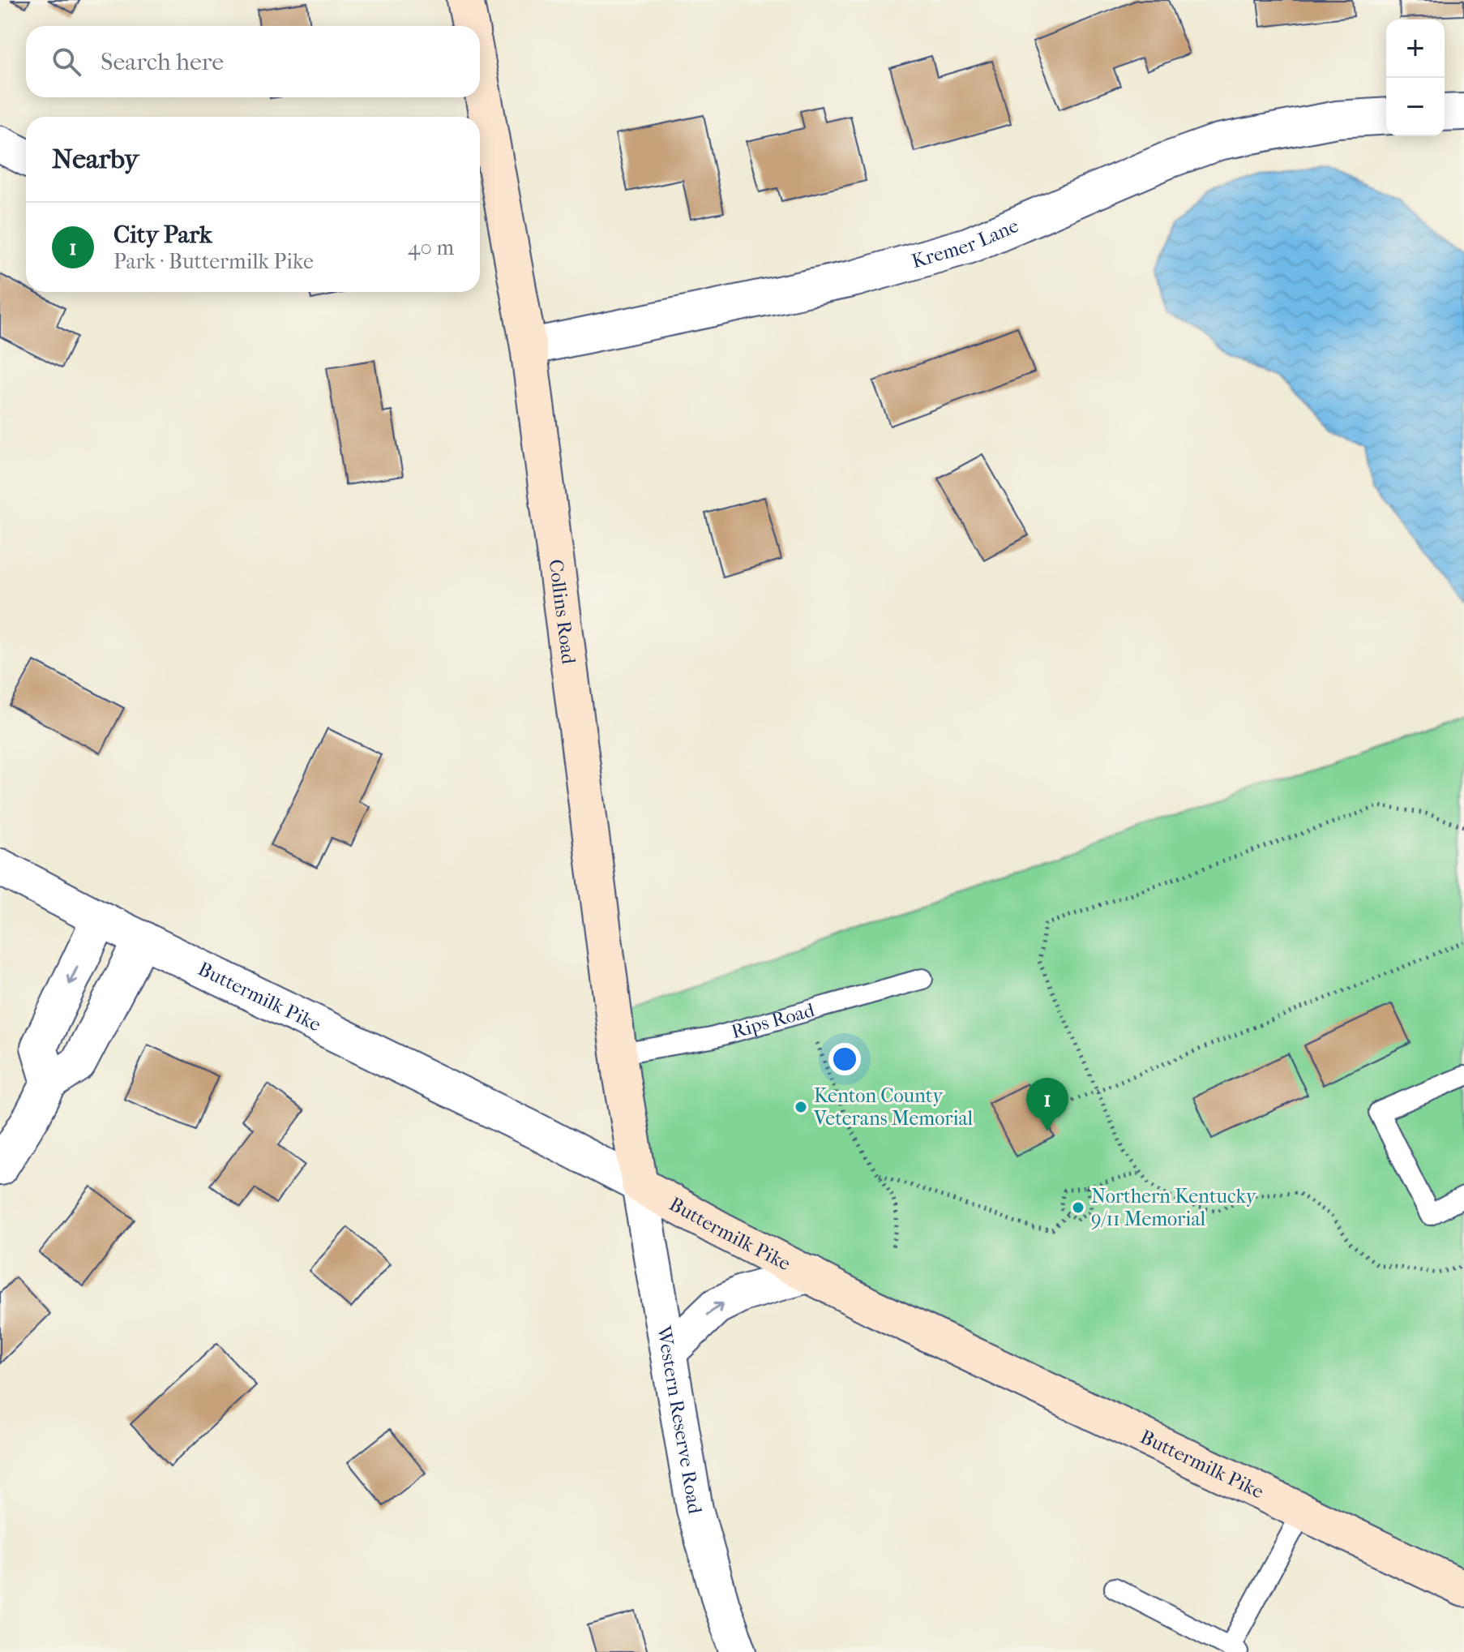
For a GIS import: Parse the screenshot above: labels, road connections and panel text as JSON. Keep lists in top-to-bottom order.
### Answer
{
  "streets": {
    "main road": ["Collins Road", "Buttermilk Pike"],
    "street": ["Kremer Lane", "Western Reserve Road"],
    "lane": ["Rips Road"]
  },
  "crossings": [
    ["Kremer Lane", "Collins Road"],
    ["Collins Road", "Buttermilk Pike"],
    ["Collins Road", "Rips Road"],
    ["Collins Road", "Western Reserve Road"],
    ["Buttermilk Pike", "Western Reserve Road"]
  ],
  "places": ["Kenton County Veterans Memorial", "Northern Kentucky 9/11 Memorial"],
  "page": {
    "map_buttons": ["+", "−"],
    "search": "Search here",
    "heading": "Nearby",
    "list": [
      {
        "mark": "1",
        "name": "City Park",
        "note": "Park · Buttermilk Pike",
        "value": "40 m"
      }
    ],
    "pins": "1"
  }
}
